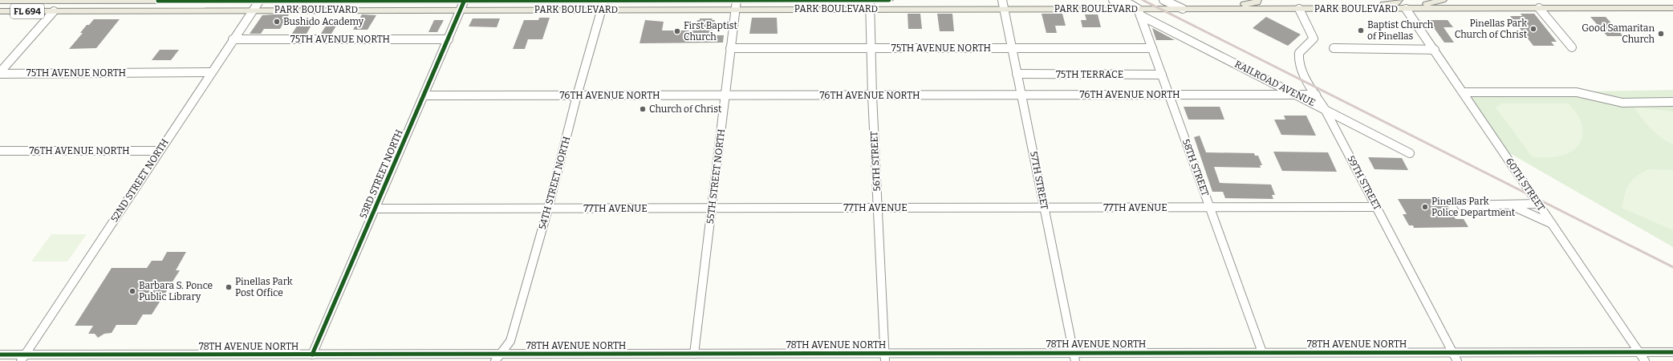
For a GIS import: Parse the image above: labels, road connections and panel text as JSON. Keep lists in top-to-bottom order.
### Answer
{
  "streets": {
    "main road": ["PARK BOULEVARD", "FL 694"],
    "street": [
      "75TH AVENUE NORTH",
      "75TH TERRACE",
      "RAILROAD AVENUE",
      "76TH AVENUE NORTH",
      "56TH STREET",
      "58TH STREET",
      "53RD STREET NORTH",
      "55TH STREET NORTH",
      "52ND STREET NORTH",
      "57TH STREET",
      "54TH STREET NORTH",
      "59TH STREET",
      "60TH STREET",
      "77TH AVENUE",
      "78TH AVENUE NORTH"
    ]
  },
  "crossings": [
    ["PARK BOULEVARD", "RAILROAD AVENUE"],
    ["PARK BOULEVARD", "56TH STREET"],
    ["PARK BOULEVARD", "58TH STREET"],
    ["PARK BOULEVARD", "53RD STREET NORTH"],
    ["PARK BOULEVARD", "55TH STREET NORTH"],
    ["PARK BOULEVARD", "52ND STREET NORTH"],
    ["PARK BOULEVARD", "57TH STREET"],
    ["PARK BOULEVARD", "54TH STREET NORTH"],
    ["PARK BOULEVARD", "59TH STREET"],
    ["PARK BOULEVARD", "60TH STREET"],
    ["75TH AVENUE NORTH", "56TH STREET"],
    ["75TH AVENUE NORTH", "58TH STREET"],
    ["75TH AVENUE NORTH", "53RD STREET NORTH"],
    ["75TH AVENUE NORTH", "55TH STREET NORTH"],
    ["75TH AVENUE NORTH", "52ND STREET NORTH"],
    ["75TH AVENUE NORTH", "57TH STREET"],
    ["75TH TERRACE", "58TH STREET"],
    ["75TH TERRACE", "57TH STREET"],
    ["RAILROAD AVENUE", "76TH AVENUE NORTH"],
    ["RAILROAD AVENUE", "58TH STREET"],
    ["RAILROAD AVENUE", "59TH STREET"],
    ["76TH AVENUE NORTH", "56TH STREET"],
    ["76TH AVENUE NORTH", "58TH STREET"],
    ["76TH AVENUE NORTH", "53RD STREET NORTH"],
    ["76TH AVENUE NORTH", "55TH STREET NORTH"],
    ["76TH AVENUE NORTH", "52ND STREET NORTH"],
    ["76TH AVENUE NORTH", "57TH STREET"],
    ["76TH AVENUE NORTH", "54TH STREET NORTH"],
    ["76TH AVENUE NORTH", "59TH STREET"],
    ["56TH STREET", "77TH AVENUE"],
    ["56TH STREET", "78TH AVENUE NORTH"],
    ["58TH STREET", "77TH AVENUE"],
    ["58TH STREET", "78TH AVENUE NORTH"],
    ["53RD STREET NORTH", "77TH AVENUE"],
    ["53RD STREET NORTH", "78TH AVENUE NORTH"],
    ["55TH STREET NORTH", "77TH AVENUE"],
    ["55TH STREET NORTH", "78TH AVENUE NORTH"],
    ["52ND STREET NORTH", "78TH AVENUE NORTH"],
    ["57TH STREET", "77TH AVENUE"],
    ["57TH STREET", "78TH AVENUE NORTH"],
    ["54TH STREET NORTH", "77TH AVENUE"],
    ["54TH STREET NORTH", "78TH AVENUE NORTH"],
    ["59TH STREET", "77TH AVENUE"],
    ["59TH STREET", "78TH AVENUE NORTH"],
    ["60TH STREET", "78TH AVENUE NORTH"]
  ],
  "places": [
    "Bushido Academy",
    "Pinellas Park Church of Christ",
    "Baptist Church of Pinellas",
    "First Baptist Church",
    "Good Samaritan Church",
    "Church of Christ",
    "Pinellas Park Police Department",
    "Pinellas Park Post Office",
    "Barbara S. Ponce Public Library"
  ]
}
